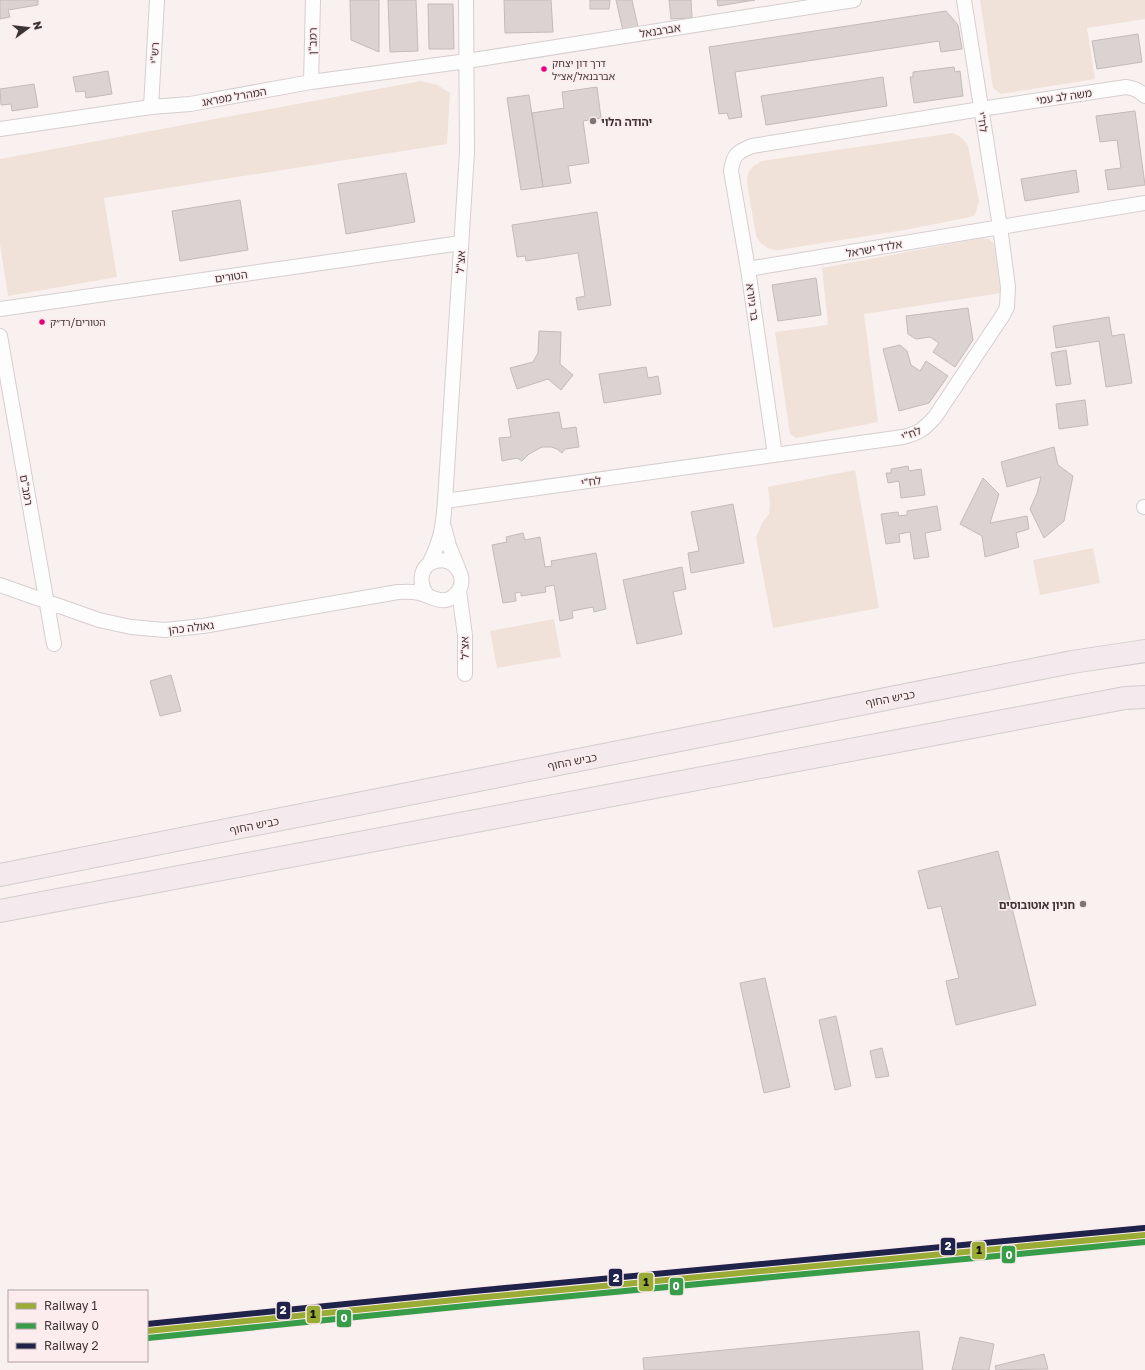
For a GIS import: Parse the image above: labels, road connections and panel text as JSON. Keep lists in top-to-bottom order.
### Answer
{
  "streets": {
    "highway": ["כביש החוף"],
    "street": [
      "אברבנאל",
      "רמב\"ן",
      "רש\"י",
      "המהרל מפראג",
      "משה לב עמי",
      "לח\"י",
      "אלדד ישראל",
      "אצ\"ל",
      "הטורים",
      "בר גיורא",
      "רמב\"ם",
      "גאולה כהן"
    ]
  },
  "crossings": [
    ["אברבנאל", "המהרל מפראג"],
    ["אברבנאל", "אצ\"ל"],
    ["רמב\"ן", "המהרל מפראג"],
    ["רש\"י", "המהרל מפראג"],
    ["המהרל מפראג", "אצ\"ל"],
    ["משה לב עמי", "לח\"י"],
    ["משה לב עמי", "בר גיורא"],
    ["לח\"י", "אלדד ישראל"],
    ["לח\"י", "אצ\"ל"],
    ["לח\"י", "בר גיורא"],
    ["אלדד ישראל", "בר גיורא"],
    ["אצ\"ל", "הטורים"],
    ["אצ\"ל", "גאולה כהן"],
    ["רמב\"ם", "גאולה כהן"]
  ],
  "places": [
    "דרך דון יצחק אברבנאל/אצ״ל",
    "יהודה הלוי",
    "הטורים/רד״ק",
    "חניון אוטובוסים"
  ],
  "lines": ["rail line 2", "rail line 1", "rail line 0"],
  "legend": ["Railway 1", "Railway 0", "Railway 2"],
  "north": "right"
}
